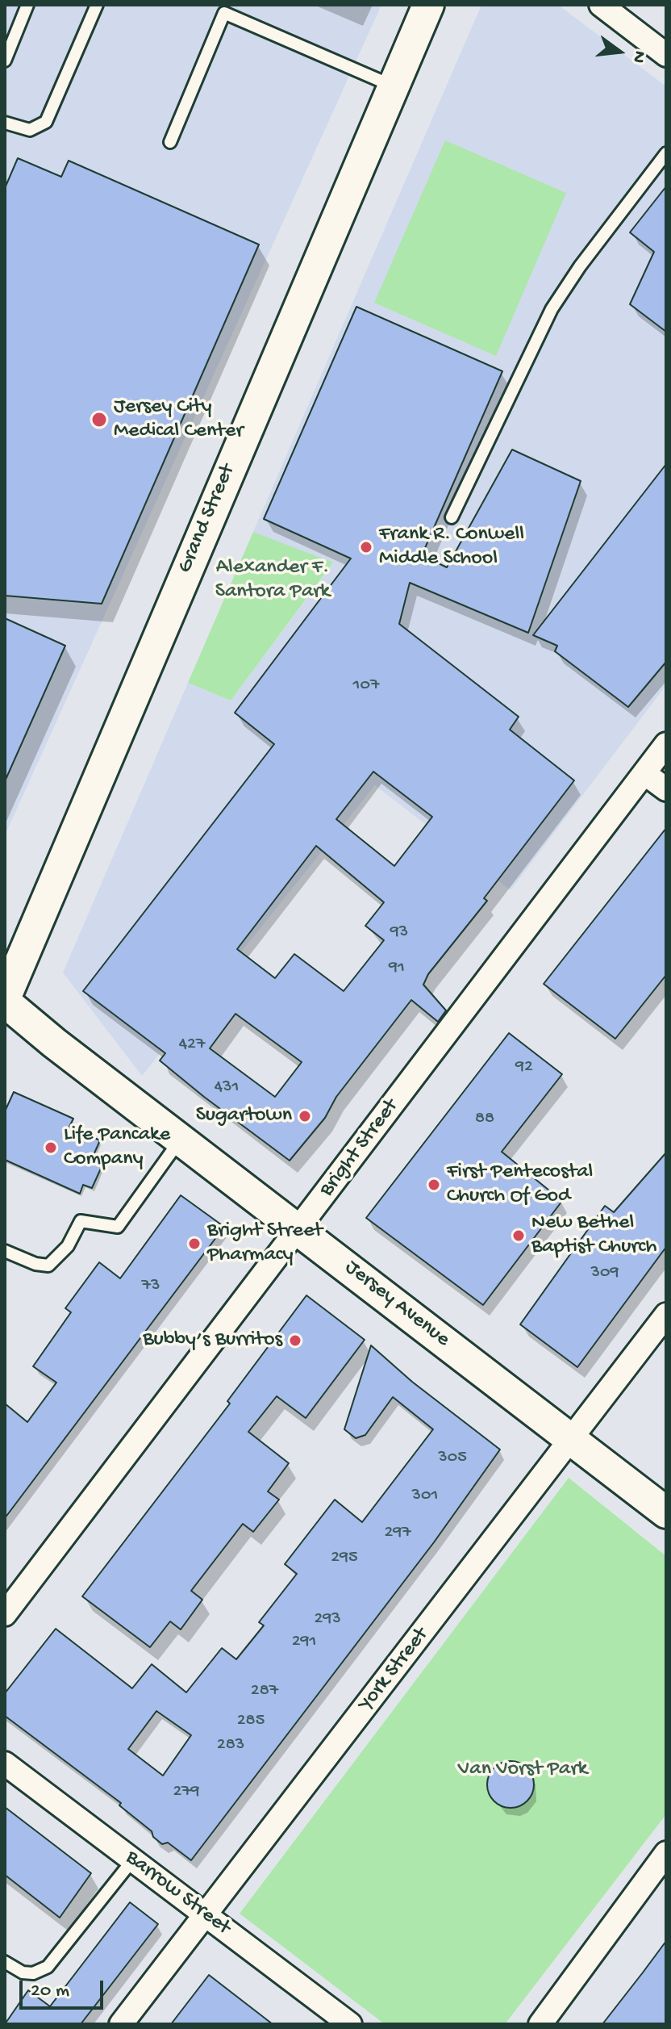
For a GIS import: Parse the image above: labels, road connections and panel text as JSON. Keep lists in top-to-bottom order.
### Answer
{
  "streets": {
    "main road": ["Grand Street", "Jersey Avenue"],
    "street": ["Bright Street", "York Street", "Barrow Street"]
  },
  "crossings": [
    ["Grand Street", "Jersey Avenue"],
    ["Bright Street", "Jersey Avenue"],
    ["Jersey Avenue", "York Street"],
    ["York Street", "Barrow Street"]
  ],
  "parks": ["Alexander F. Santora Park", "Van Vorst Park"],
  "places": [
    "Jersey City Medical Center",
    "Frank R. Conwell Middle School",
    "Sugartown",
    "Life Pancake Company",
    "First Pentecostal Church Of God",
    "New Bethel Baptist Church",
    "Bright Street Pharmacy",
    "Bubby’s Burritos"
  ],
  "house_numbers": [
    "107",
    "93",
    "91",
    "427",
    "92",
    "431",
    "88",
    "309",
    "73",
    "305",
    "301",
    "297",
    "295",
    "293",
    "291",
    "287",
    "285",
    "283",
    "279"
  ],
  "scale_bar": "20 m",
  "north": "right"
}
